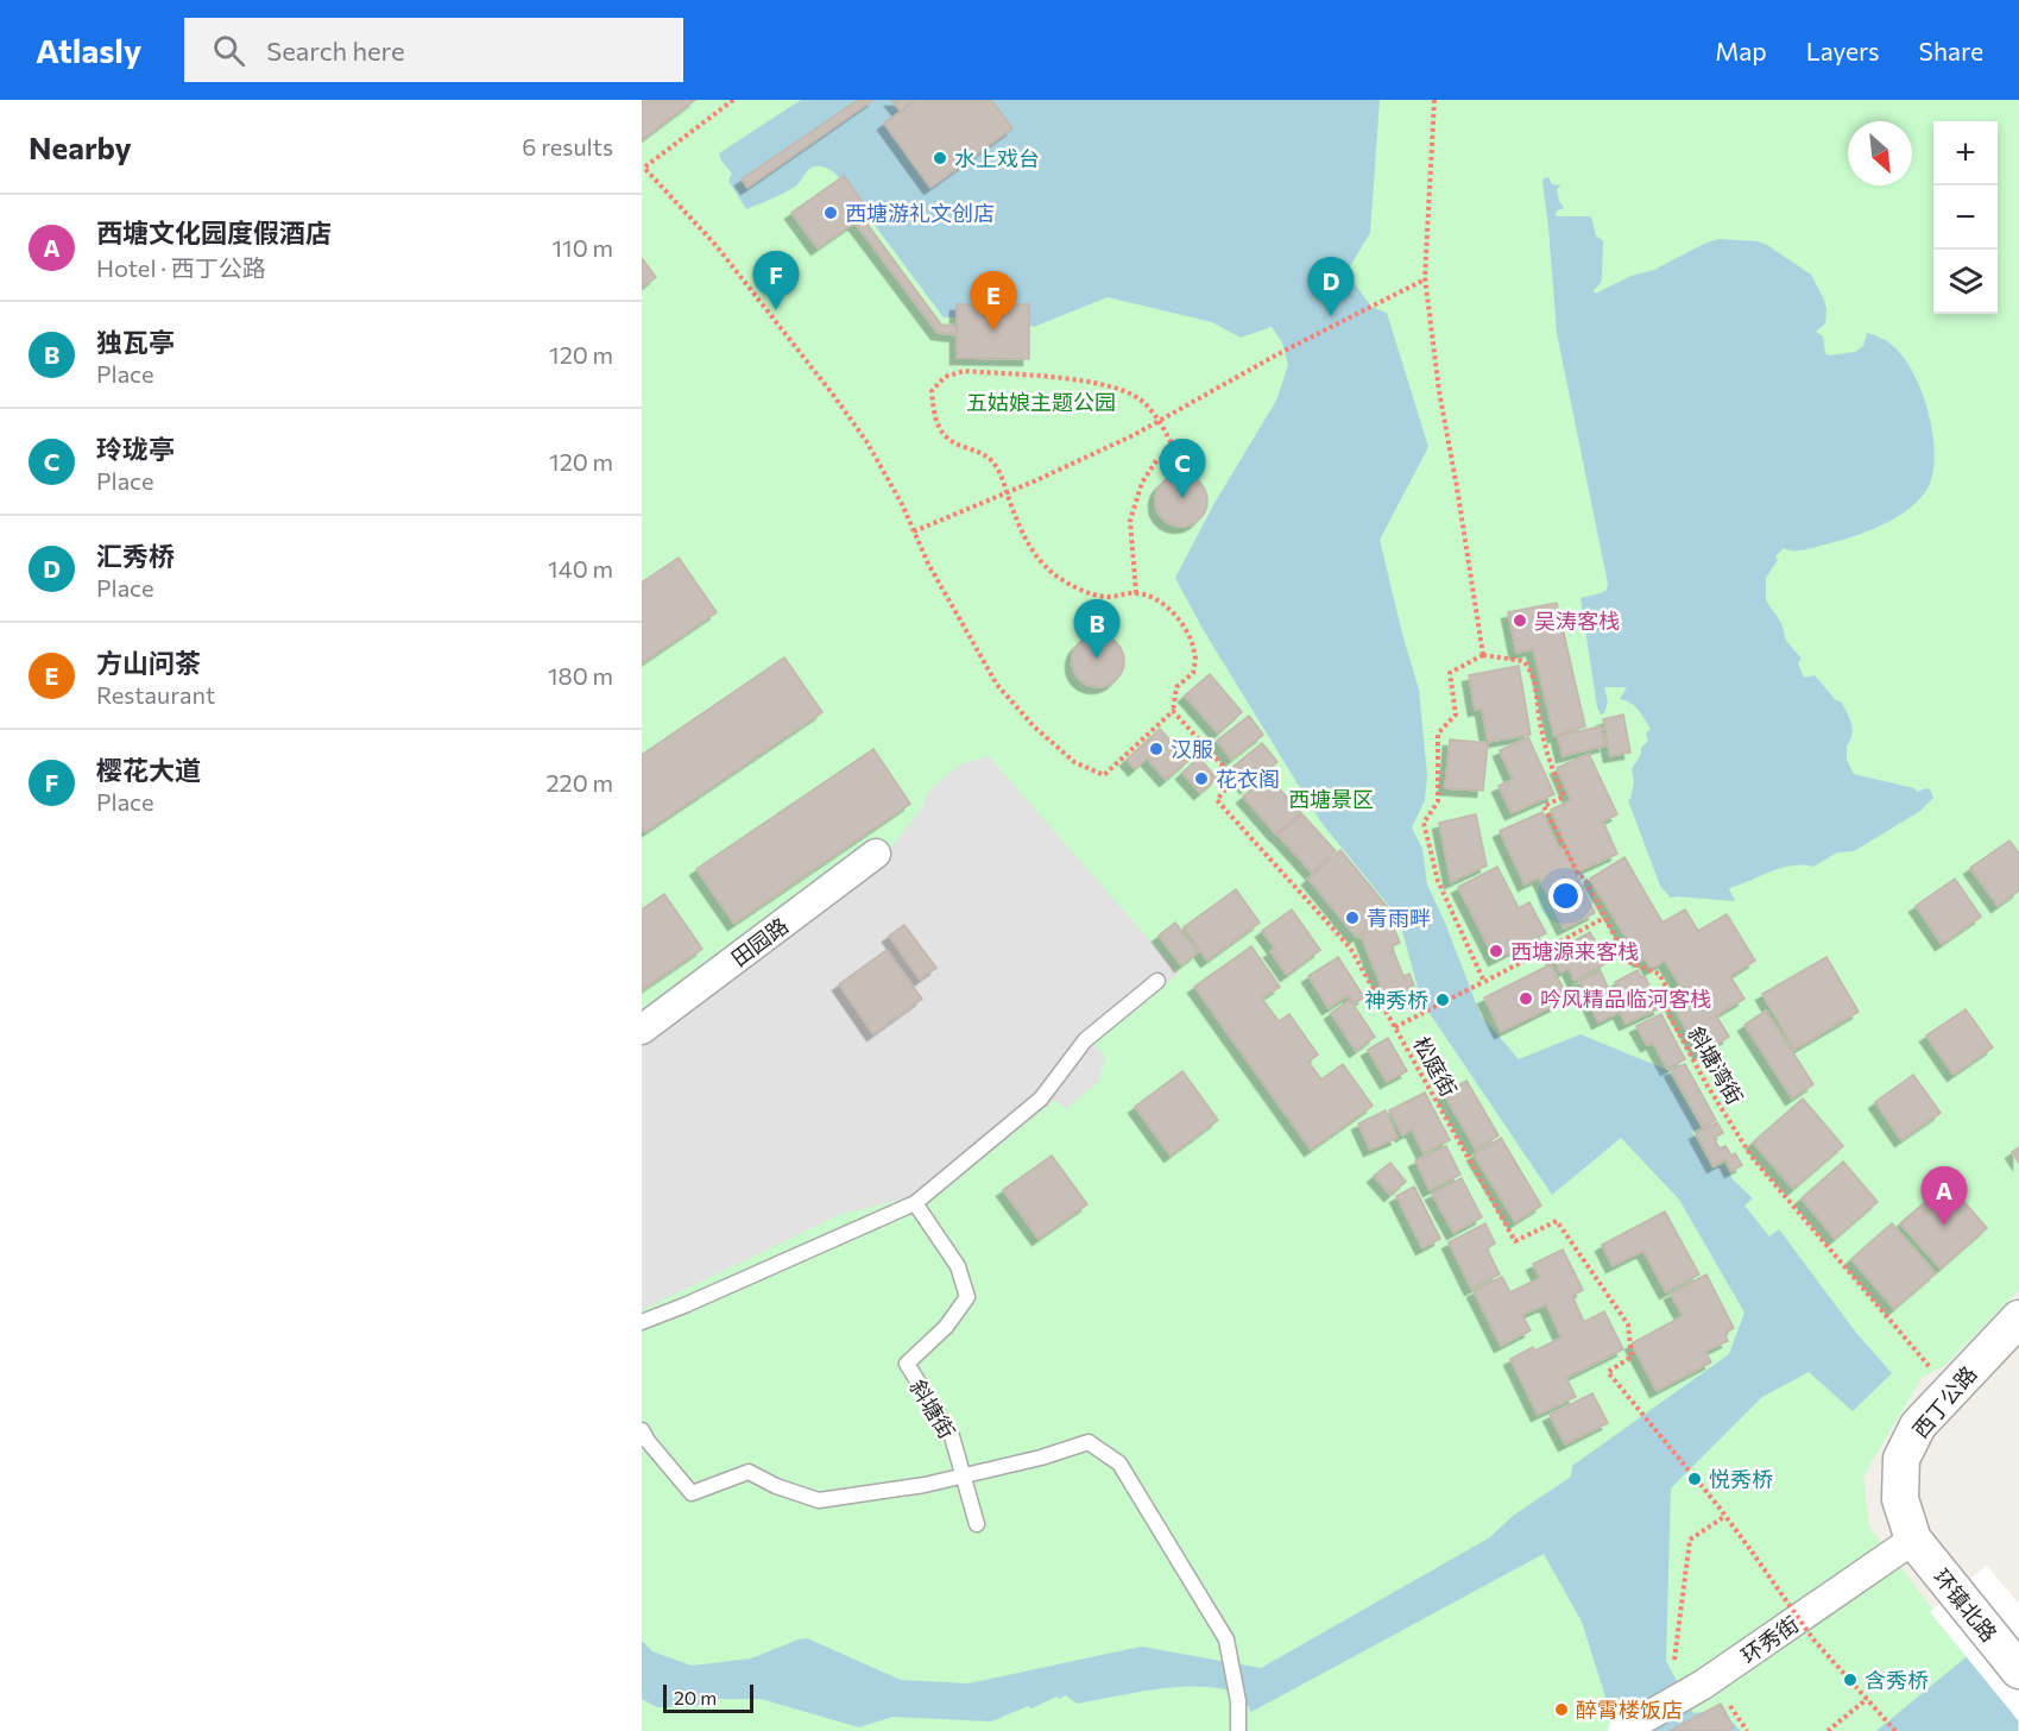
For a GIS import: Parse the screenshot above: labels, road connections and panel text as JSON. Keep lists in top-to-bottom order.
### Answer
{
  "streets": {
    "street": [
      "田园路",
      "西丁公路",
      "环镇北路",
      "环秀街"
    ],
    "lane": ["斜塘街"],
    "path": ["斜塘湾街", "松庭街"]
  },
  "crossings": [
    ["斜塘湾街", "西丁公路"],
    ["西丁公路", "环镇北路"],
    ["西丁公路", "环秀街"],
    ["环镇北路", "环秀街"]
  ],
  "parks": ["五姑娘主题公园", "西塘景区"],
  "places": [
    "水上戏台",
    "西塘游礼文创店",
    "吴涛客栈",
    "汉服",
    "花衣阁",
    "青雨畔",
    "西塘源来客栈",
    "吟风精品临河客栈",
    "神秀桥",
    "悦秀桥",
    "含秀桥",
    "醉霄楼饭店"
  ],
  "scale_bar": "20 m",
  "north": "bottom right",
  "page": {
    "header": "Atlasly",
    "search": "Search here",
    "nav": ["Map", "Layers", "Share"],
    "heading": ["Nearby", "6 results"],
    "map_buttons": ["+", "−"],
    "list": [
      {
        "mark": "A",
        "name": "西塘文化园度假酒店",
        "note": "Hotel · 西丁公路",
        "value": "110 m"
      },
      {
        "mark": "B",
        "name": "独瓦亭",
        "note": "Place",
        "value": "120 m"
      },
      {
        "mark": "C",
        "name": "玲珑亭",
        "note": "Place",
        "value": "120 m"
      },
      {
        "mark": "D",
        "name": "汇秀桥",
        "note": "Place",
        "value": "140 m"
      },
      {
        "mark": "E",
        "name": "方山问茶",
        "note": "Restaurant",
        "value": "180 m"
      },
      {
        "mark": "F",
        "name": "樱花大道",
        "note": "Place",
        "value": "220 m"
      }
    ],
    "pins": [
      "F",
      "D",
      "E",
      "C",
      "B",
      "A"
    ],
    "scale": "20 m"
  }
}
